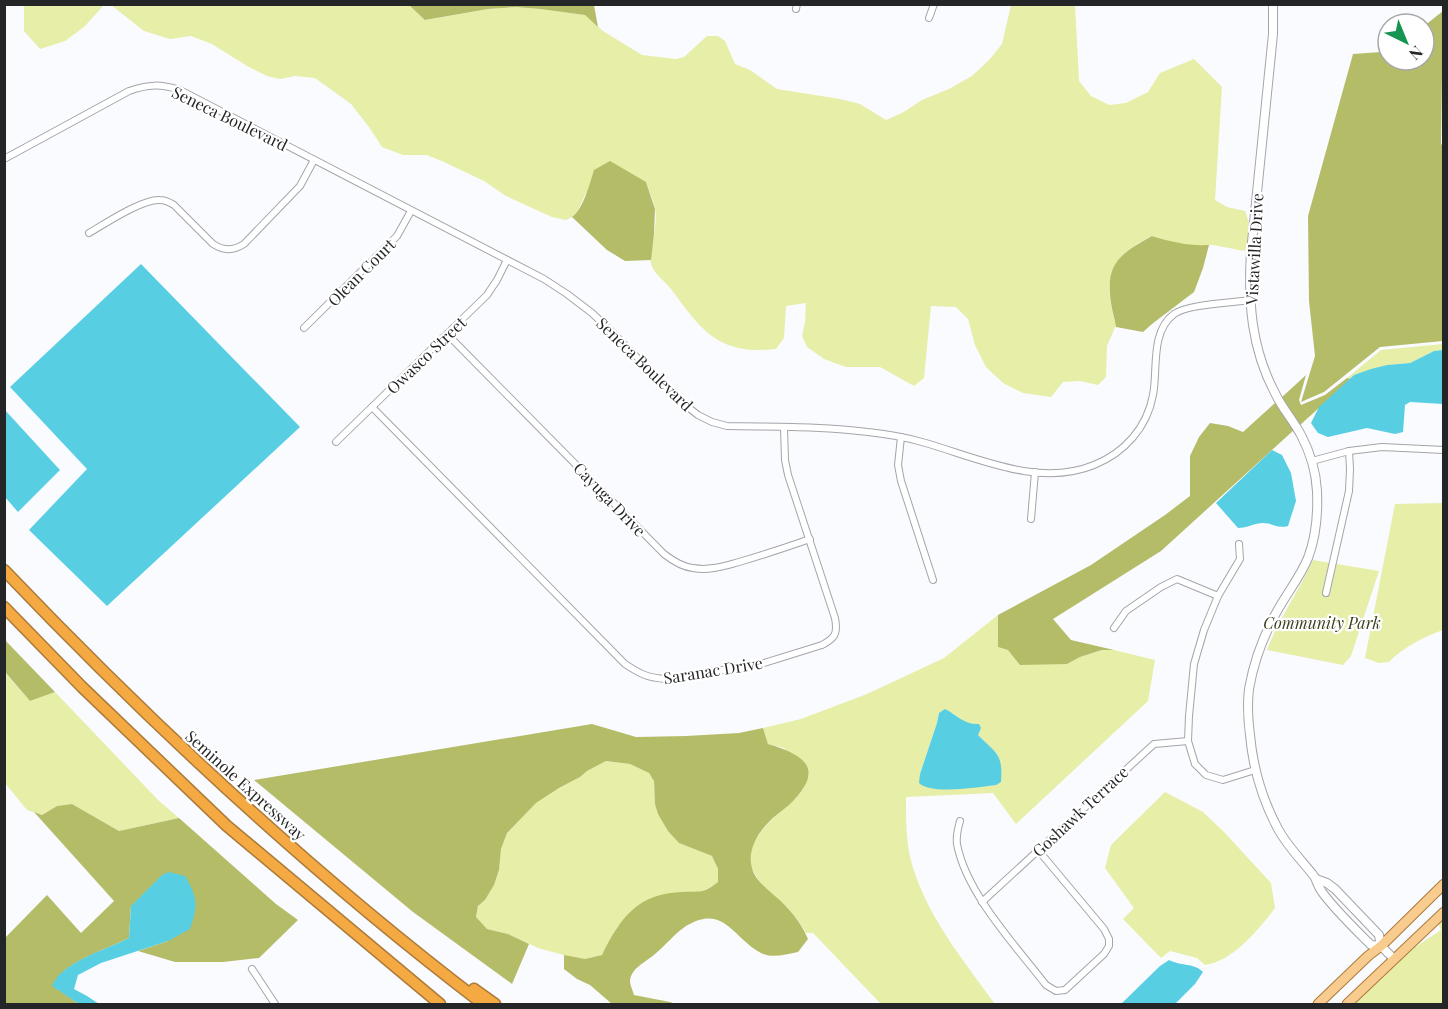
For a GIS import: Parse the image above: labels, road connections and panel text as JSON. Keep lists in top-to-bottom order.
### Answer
{
  "streets": {
    "highway": ["Seminole Expressway"],
    "street": [
      "Seneca Boulevard",
      "Vistawilla Drive",
      "Olean Court",
      "Owasco Street",
      "Cayuga Drive",
      "Saranac Drive",
      "Goshawk Terrace"
    ]
  },
  "crossings": [
    ["Seneca Boulevard", "Vistawilla Drive"],
    ["Seneca Boulevard", "Olean Court"],
    ["Seneca Boulevard", "Owasco Street"],
    ["Seneca Boulevard", "Saranac Drive"],
    ["Owasco Street", "Cayuga Drive"],
    ["Owasco Street", "Saranac Drive"],
    ["Cayuga Drive", "Saranac Drive"]
  ],
  "parks": ["Community Park"],
  "north": "bottom right"
}
